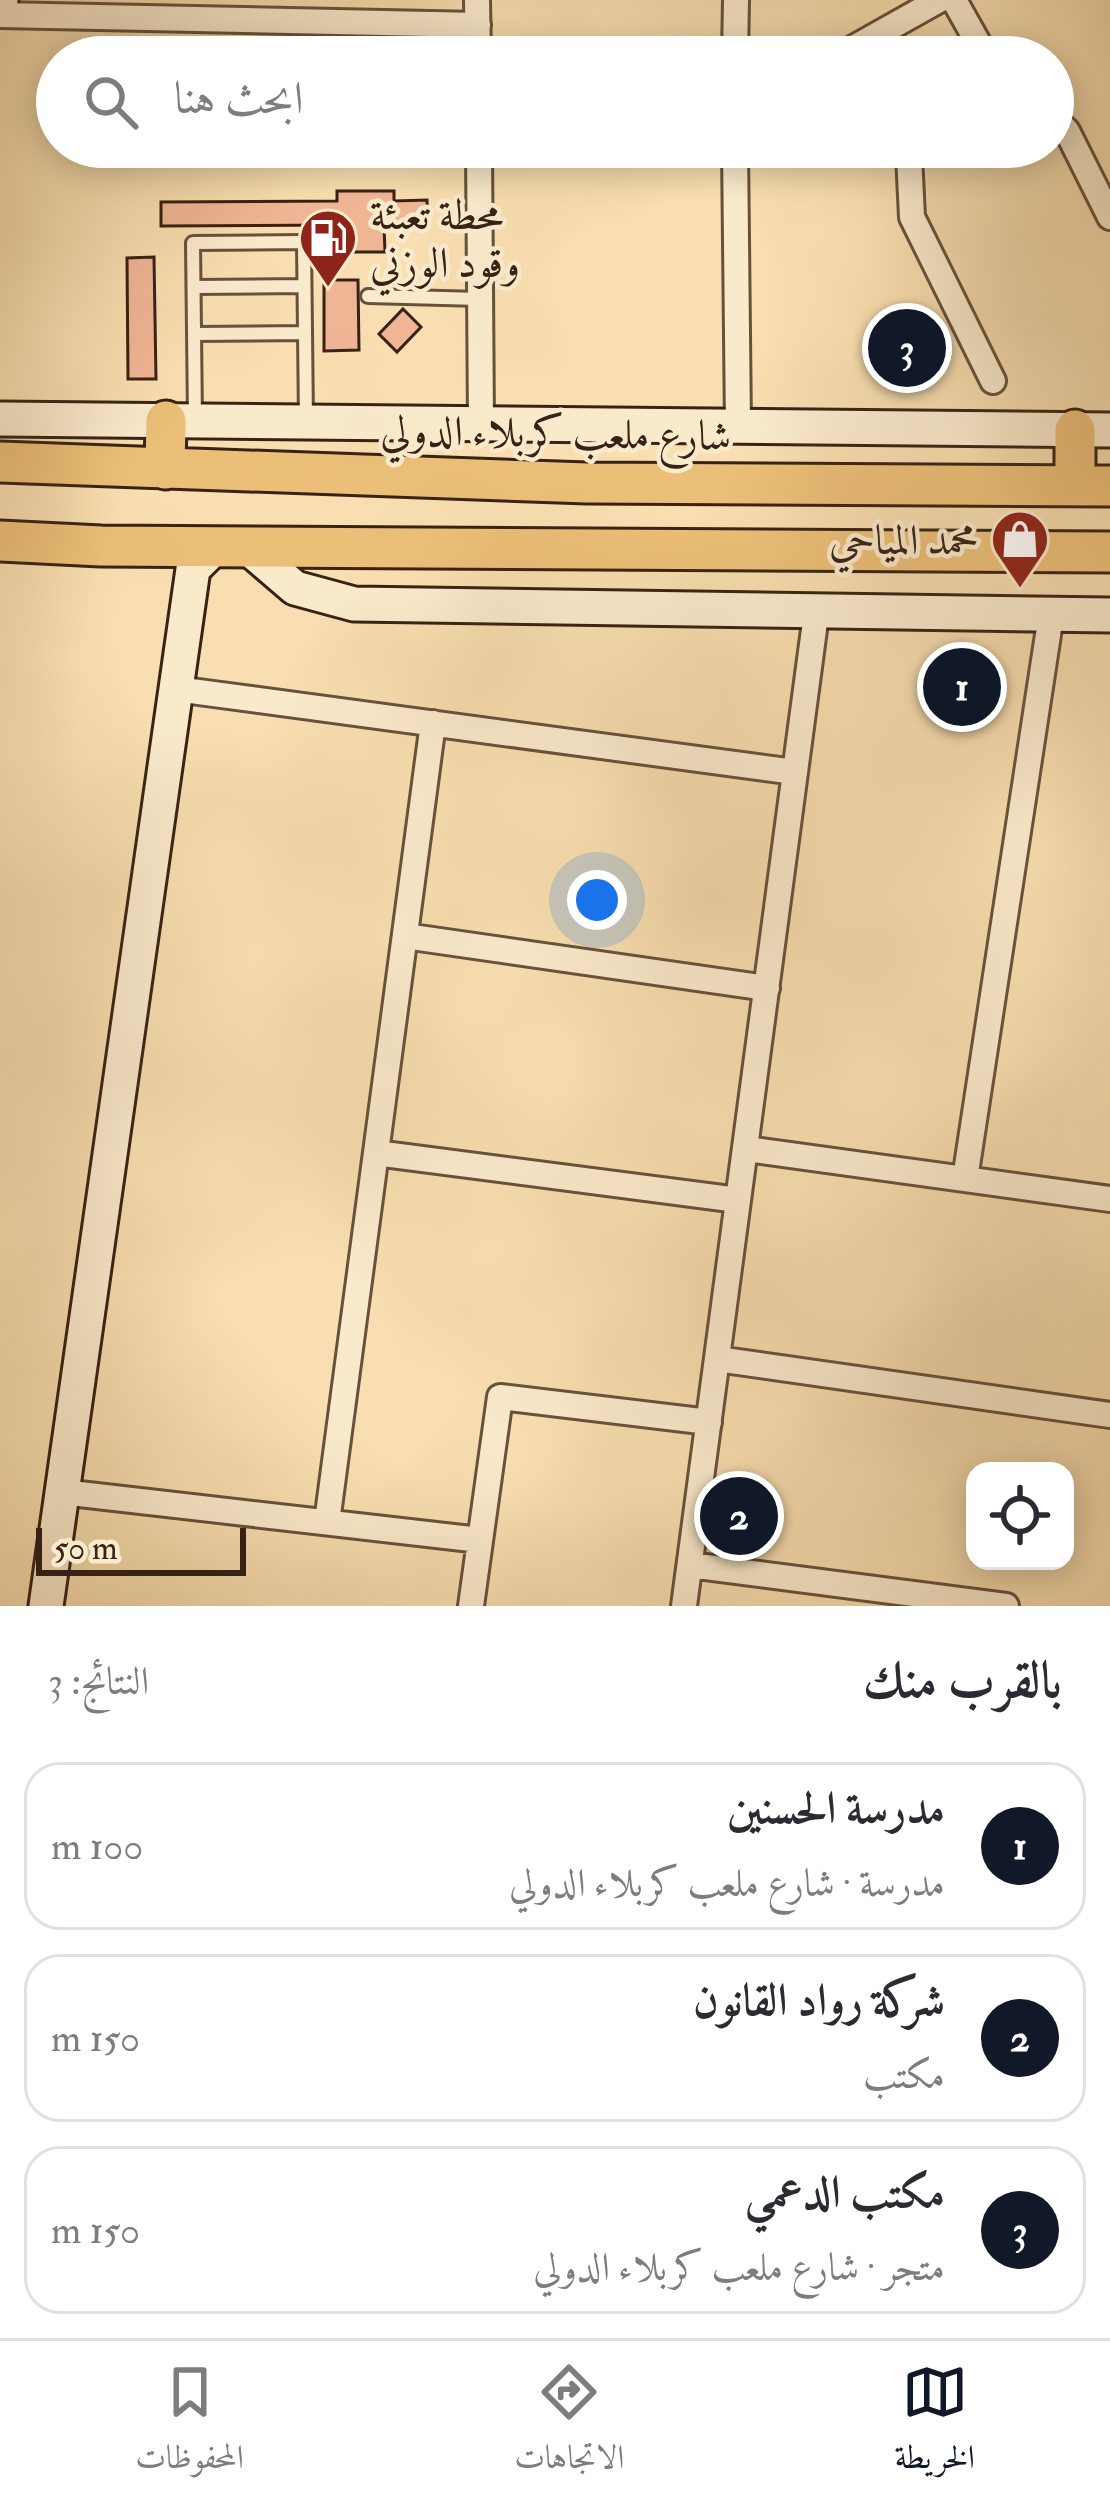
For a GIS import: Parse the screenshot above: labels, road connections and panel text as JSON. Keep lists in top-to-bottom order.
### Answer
{
  "streets": {
    "main road": ["شارع ملعب كربلاء الدولي"]
  },
  "places": {
    "fuel station": ["محطة تعبئة وقود الوزني"],
    "shop": ["محمد المياحي"]
  },
  "scale_bar": "50 m",
  "page": {
    "search": "ابحث هنا",
    "pins": ["3", "1", "2"],
    "scale": "50 m",
    "heading": ["بالقرب منك", "النتائج: 3"],
    "list": [
      {
        "mark": "1",
        "name": "مدرسة الحسنين",
        "note": "مدرسة · شارع ملعب كربلاء الدولي",
        "value": "100 m"
      },
      {
        "mark": "2",
        "name": "شركة رواد القانون",
        "note": "مكتب",
        "value": "150 m"
      },
      {
        "mark": "3",
        "name": "مكتب الدعمي",
        "note": "متجر · شارع ملعب كربلاء الدولي",
        "value": "150 m"
      }
    ],
    "nav": ["الخريطة", "الاتجاهات", "المحفوظات"]
  }
}
